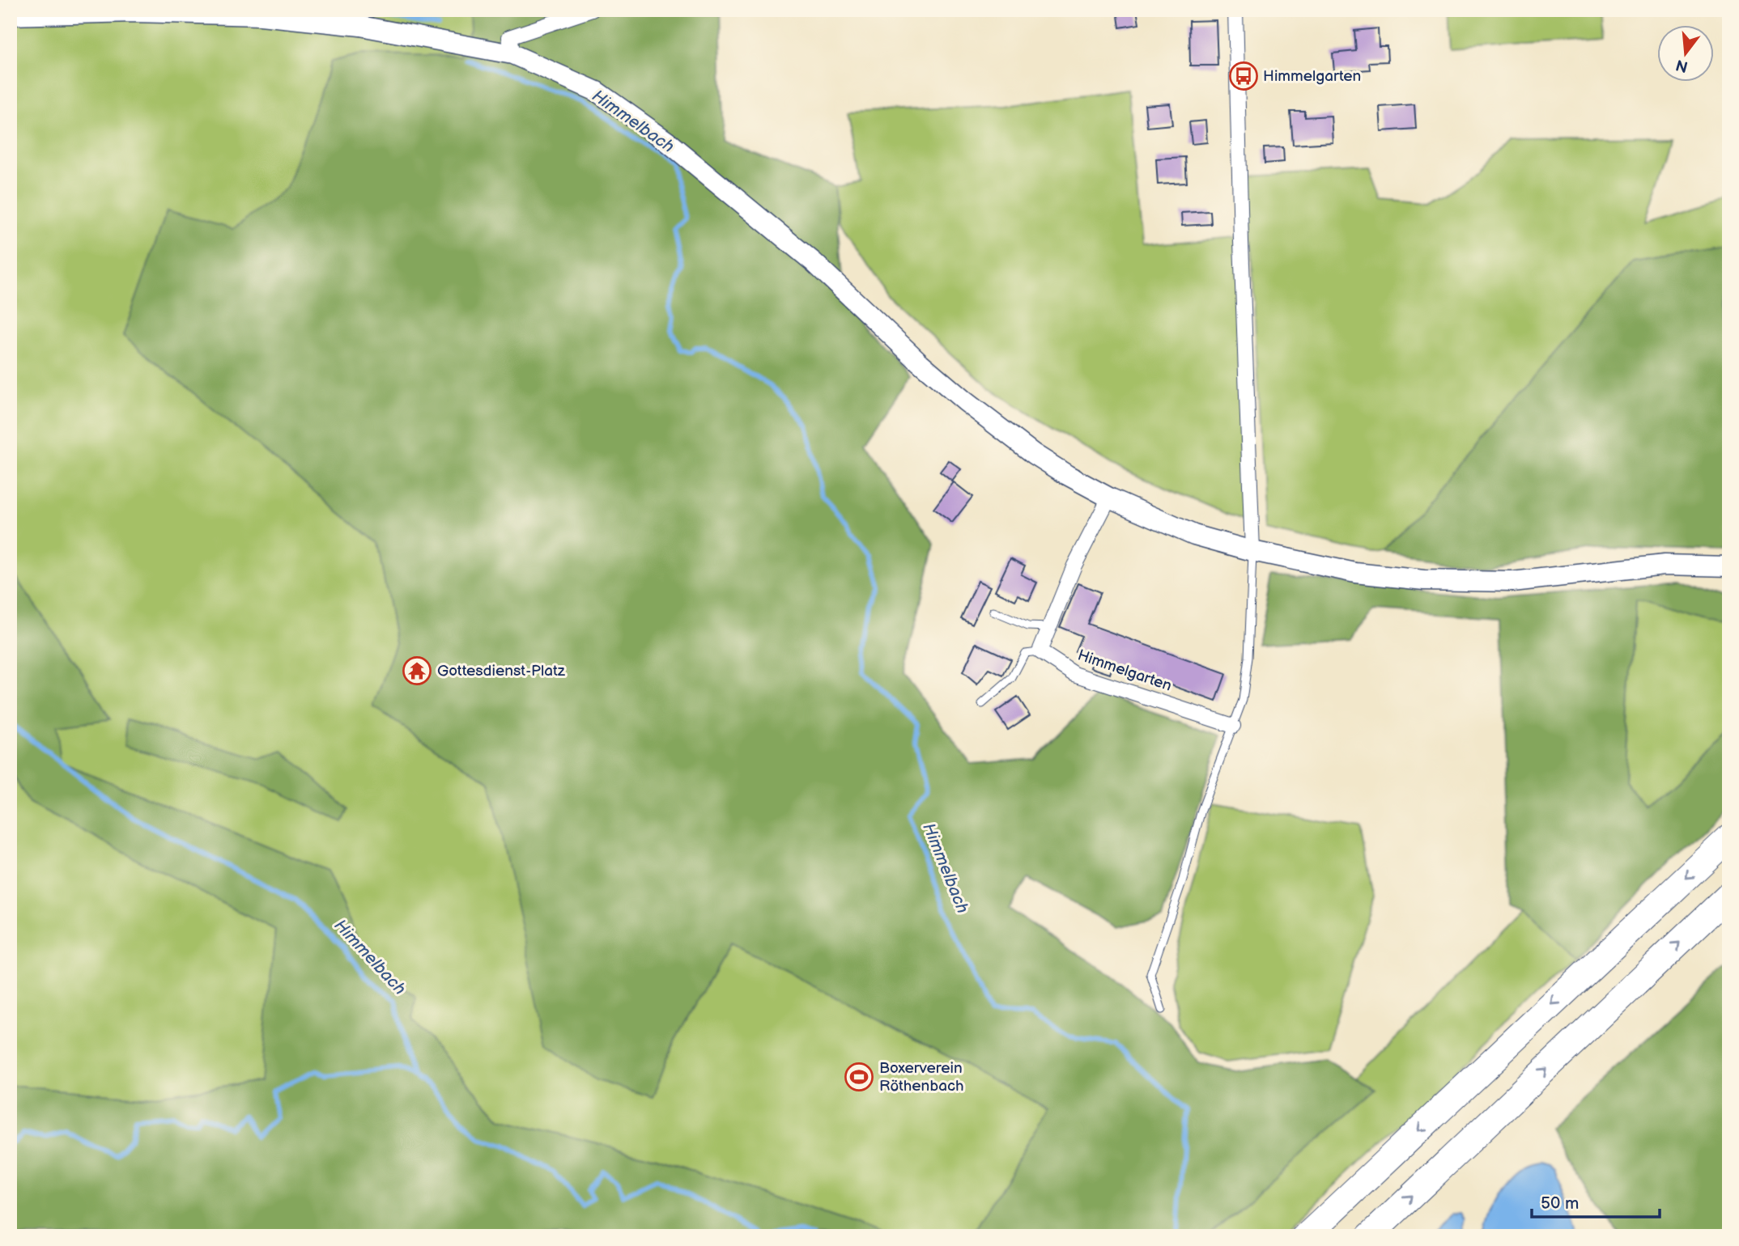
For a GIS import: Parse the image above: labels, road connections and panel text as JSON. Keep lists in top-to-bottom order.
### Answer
{
  "streets": {
    "street": ["Himmelgarten"]
  },
  "water": ["Himmelbach"],
  "places": {
    "bus stop": ["Himmelgarten"],
    "temple": ["Gottesdienst-Platz"],
    "sports": ["Boxerverein Röthenbach"]
  },
  "scale_bar": "50 m",
  "north": "bottom"
}
